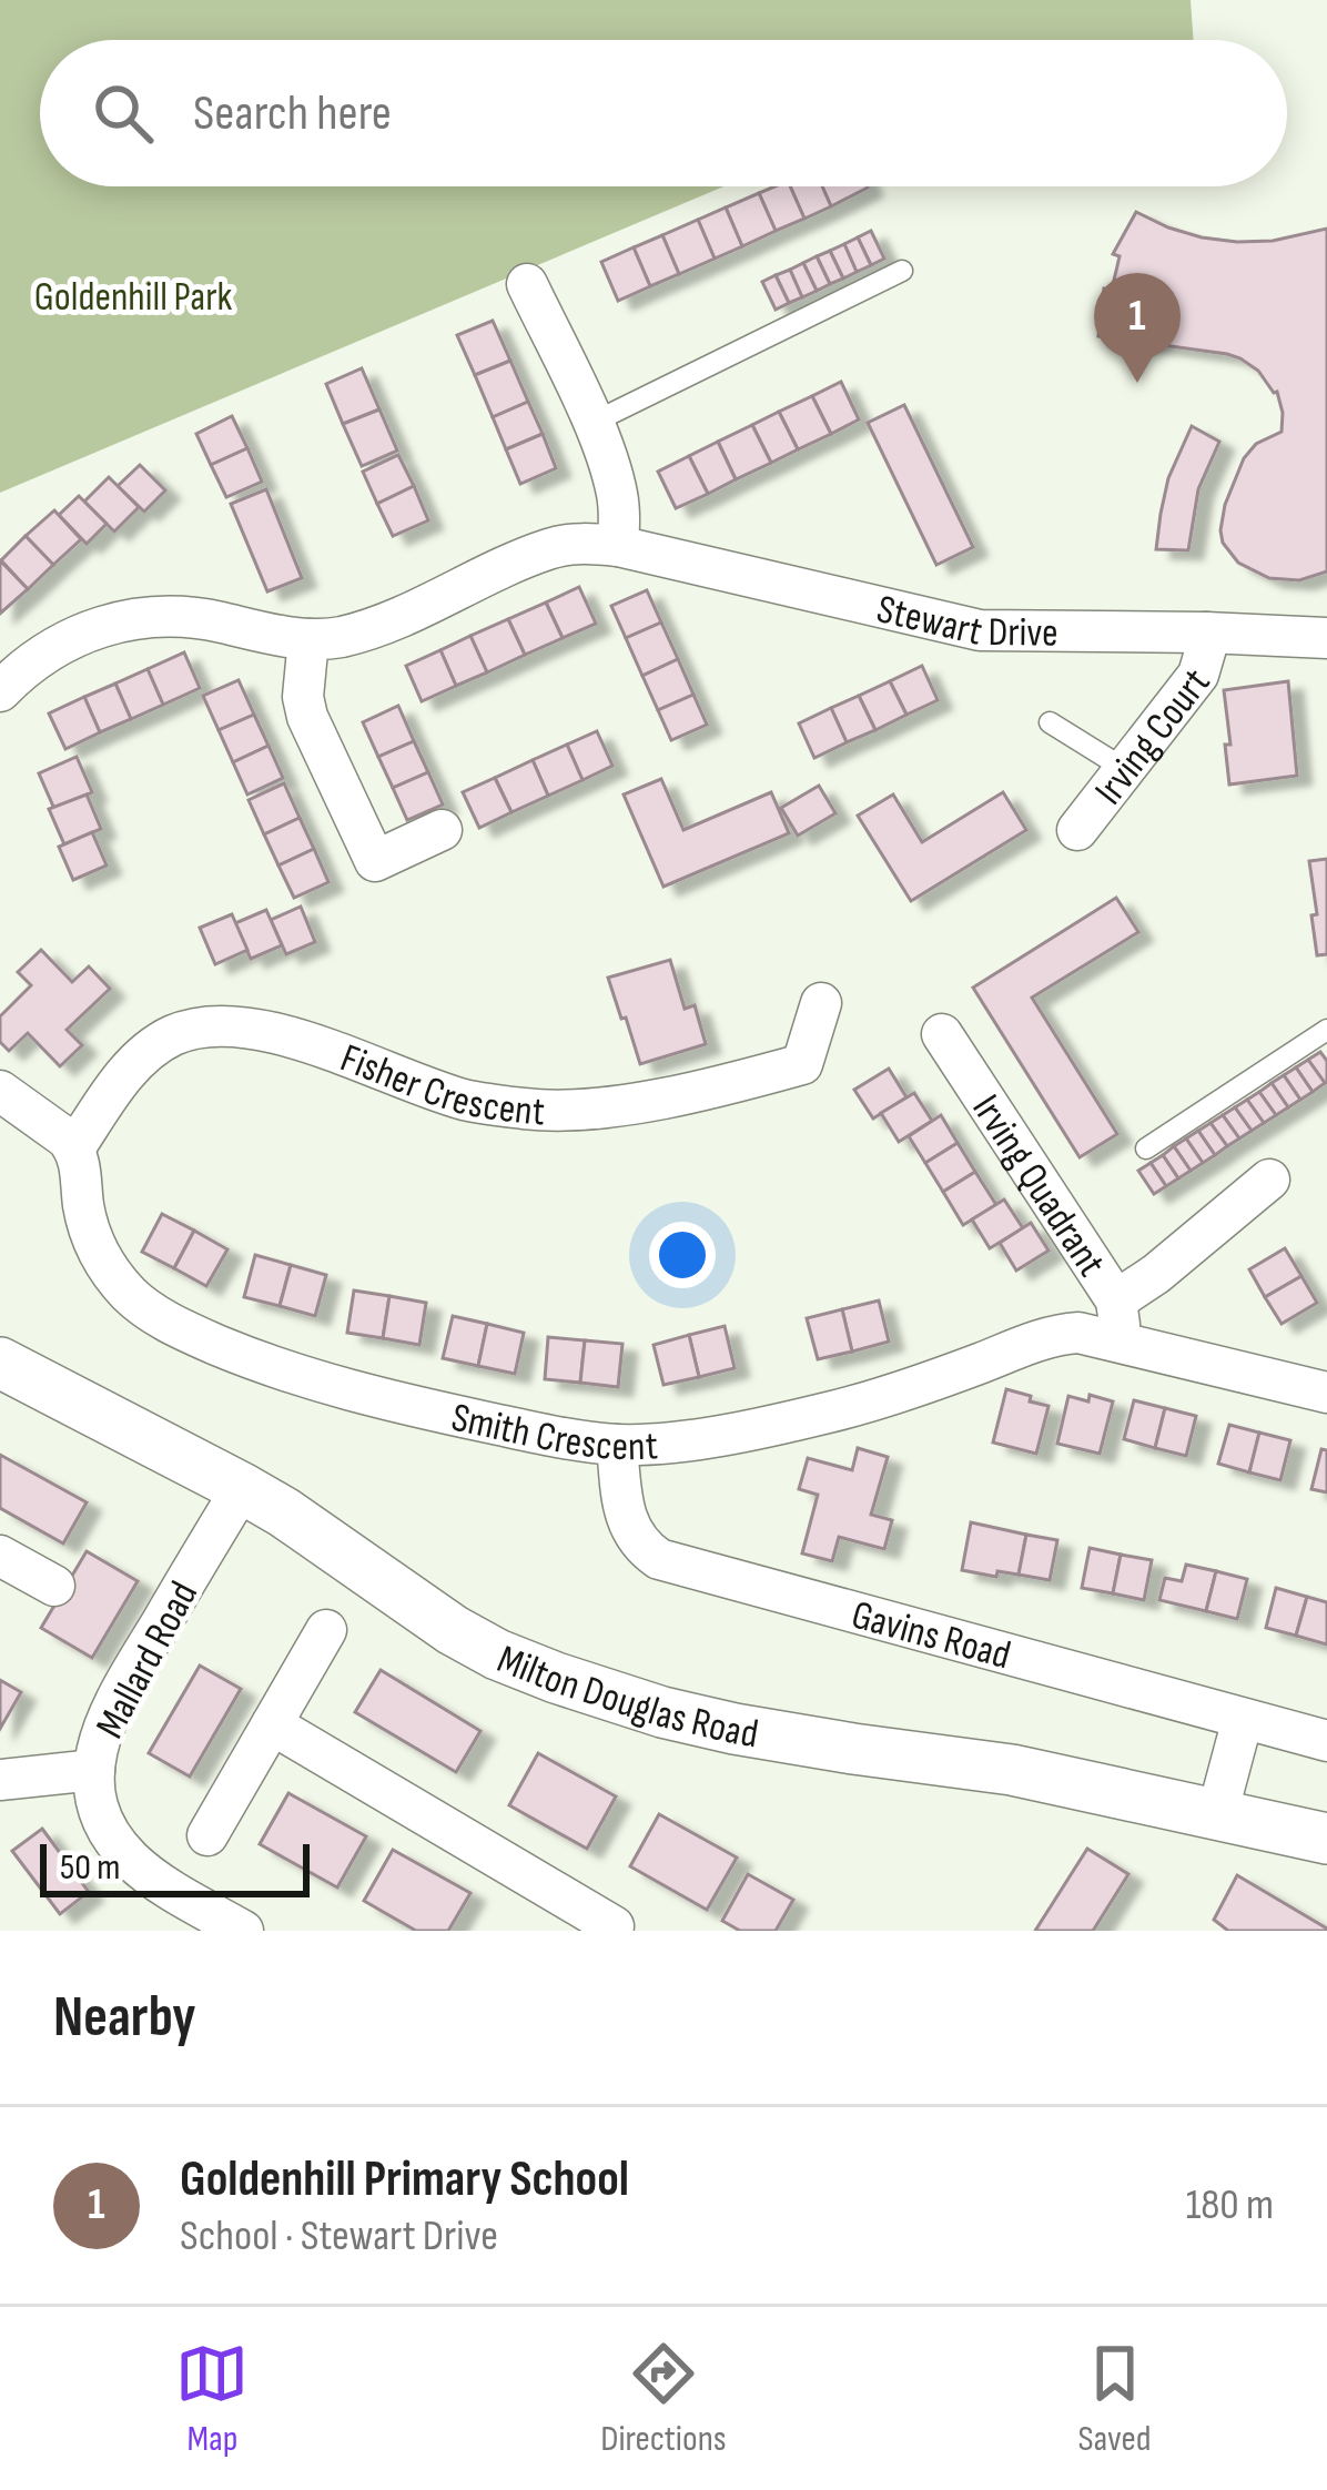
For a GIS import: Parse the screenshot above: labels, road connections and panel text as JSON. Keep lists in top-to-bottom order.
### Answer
{
  "streets": {
    "street": [
      "Stewart Drive",
      "Irving Court",
      "Fisher Crescent",
      "Irving Quadrant",
      "Smith Crescent",
      "Gavins Road",
      "Mallard Road",
      "Milton Douglas Road"
    ]
  },
  "crossings": [
    ["Stewart Drive", "Irving Court"],
    ["Fisher Crescent", "Smith Crescent"],
    ["Irving Quadrant", "Smith Crescent"],
    ["Smith Crescent", "Gavins Road"],
    ["Mallard Road", "Milton Douglas Road"]
  ],
  "parks": ["Goldenhill Park"],
  "scale_bar": "50 m",
  "page": {
    "search": "Search here",
    "pins": "1",
    "scale": "50 m",
    "heading": "Nearby",
    "list": [
      {
        "mark": "1",
        "name": "Goldenhill Primary School",
        "note": "School · Stewart Drive",
        "value": "180 m"
      }
    ],
    "nav": ["Map", "Directions", "Saved"]
  }
}
